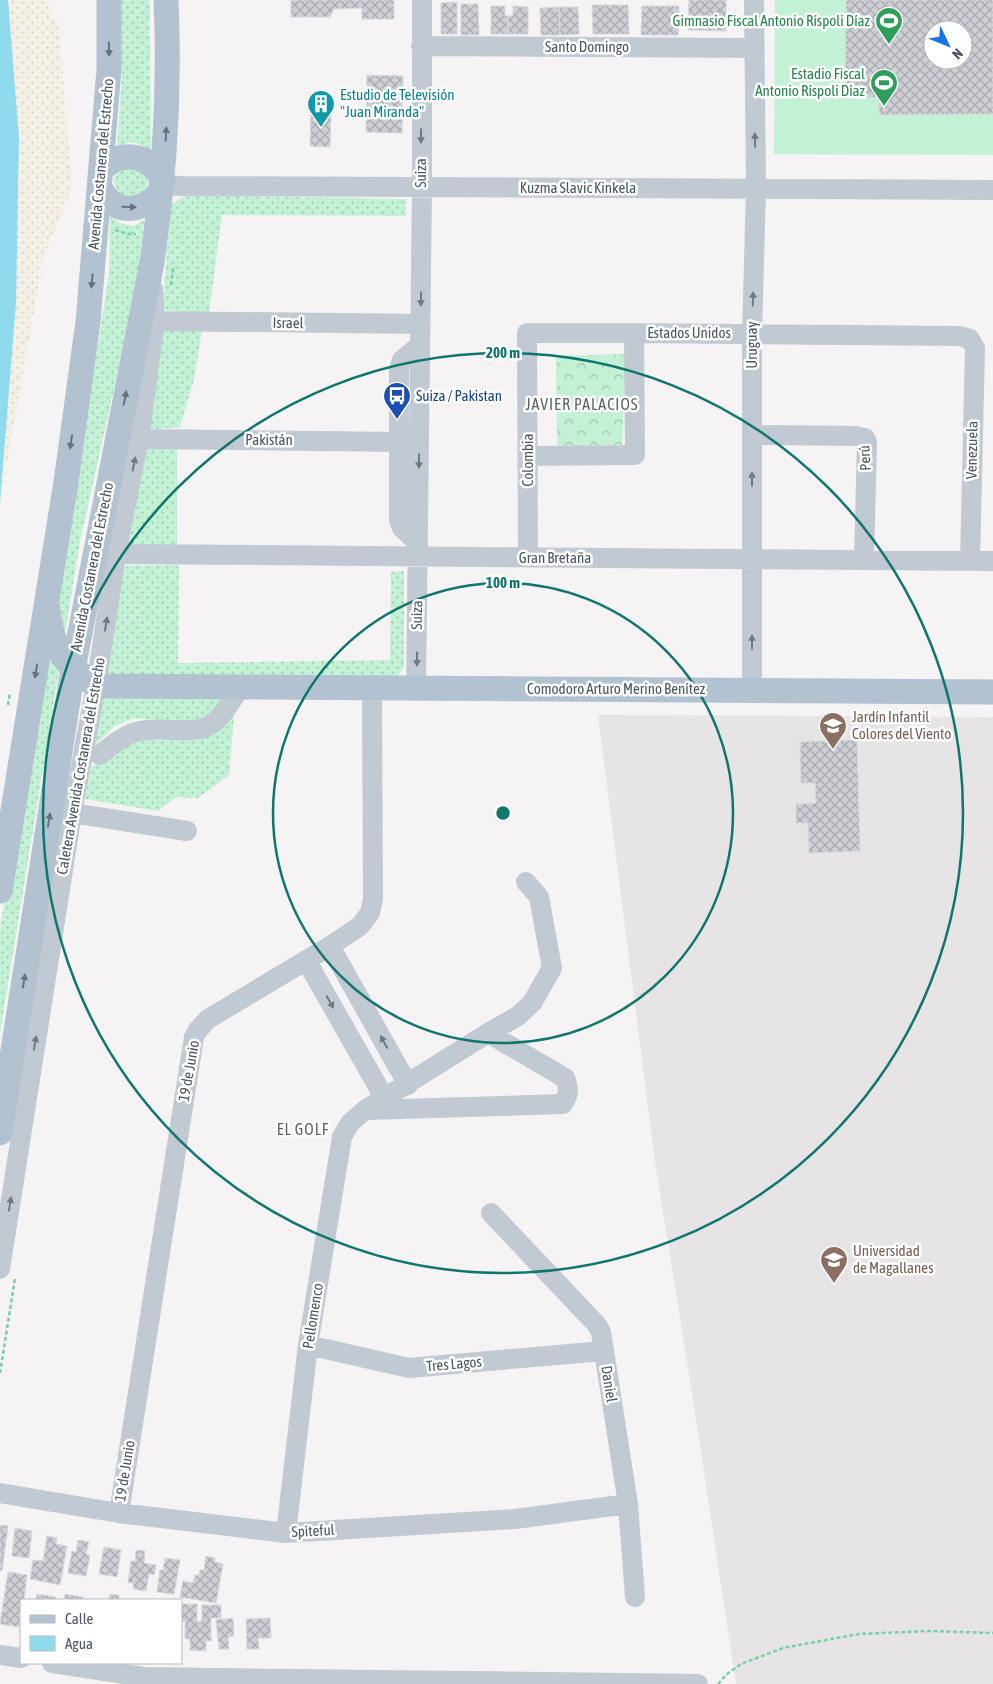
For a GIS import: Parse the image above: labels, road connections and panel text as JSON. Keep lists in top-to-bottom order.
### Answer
{
  "streets": {
    "main road": ["Avenida Costanera del Estrecho", "Comodoro Arturo Merino Benítez"],
    "street": [
      "Santo Domingo",
      "Suiza",
      "Kuzma Slavic Kinkela",
      "Israel",
      "Estados Unidos",
      "Uruguay",
      "Pakistán",
      "Venezuela",
      "Perú",
      "Colombia",
      "Gran Bretaña",
      "Caletera Avenida Costanera del Estrecho",
      "19 de Junio",
      "Pellomenco",
      "Tres Lagos",
      "Daniel",
      "Spiteful"
    ]
  },
  "crossings": [
    ["Santo Domingo", "Suiza"],
    ["Santo Domingo", "Uruguay"],
    ["Avenida Costanera del Estrecho", "Kuzma Slavic Kinkela"],
    ["Avenida Costanera del Estrecho", "Caletera Avenida Costanera del Estrecho"],
    ["Suiza", "Kuzma Slavic Kinkela"],
    ["Suiza", "Israel"],
    ["Suiza", "Gran Bretaña"],
    ["Suiza", "Comodoro Arturo Merino Benítez"],
    ["Kuzma Slavic Kinkela", "Uruguay"],
    ["Israel", "Caletera Avenida Costanera del Estrecho"],
    ["Estados Unidos", "Uruguay"],
    ["Estados Unidos", "Venezuela"],
    ["Estados Unidos", "Colombia"],
    ["Uruguay", "Perú"],
    ["Uruguay", "Gran Bretaña"],
    ["Uruguay", "Comodoro Arturo Merino Benítez"],
    ["Pakistán", "Caletera Avenida Costanera del Estrecho"],
    ["Venezuela", "Gran Bretaña"],
    ["Perú", "Gran Bretaña"],
    ["Colombia", "Gran Bretaña"],
    ["Gran Bretaña", "Caletera Avenida Costanera del Estrecho"],
    ["Comodoro Arturo Merino Benítez", "Caletera Avenida Costanera del Estrecho"],
    ["Comodoro Arturo Merino Benítez", "19 de Junio"],
    ["19 de Junio", "Spiteful"],
    ["Pellomenco", "Tres Lagos"],
    ["Pellomenco", "Spiteful"],
    ["Tres Lagos", "Daniel"],
    ["Daniel", "Spiteful"]
  ],
  "one_way": ["Uruguay", "Caletera Avenida Costanera del Estrecho"],
  "districts": ["JAVIER PALACIOS", "EL GOLF"],
  "places": {
    "sports": ["Gimnasio Fiscal Antonio Ríspoli Díaz", "Estadio Fiscal Antonio Ríspoli Díaz"],
    "building": ["Estudio de Televisión \"Juan Miranda\""],
    "bus stop": ["Suiza / Pakistan"],
    "school or university": ["Jardín Infantil Colores del Viento", "Universidad de Magallanes"]
  },
  "legend": ["Calle", "Agua"],
  "north": "bottom right",
  "rings": ["200 m", "100 m"]
}
